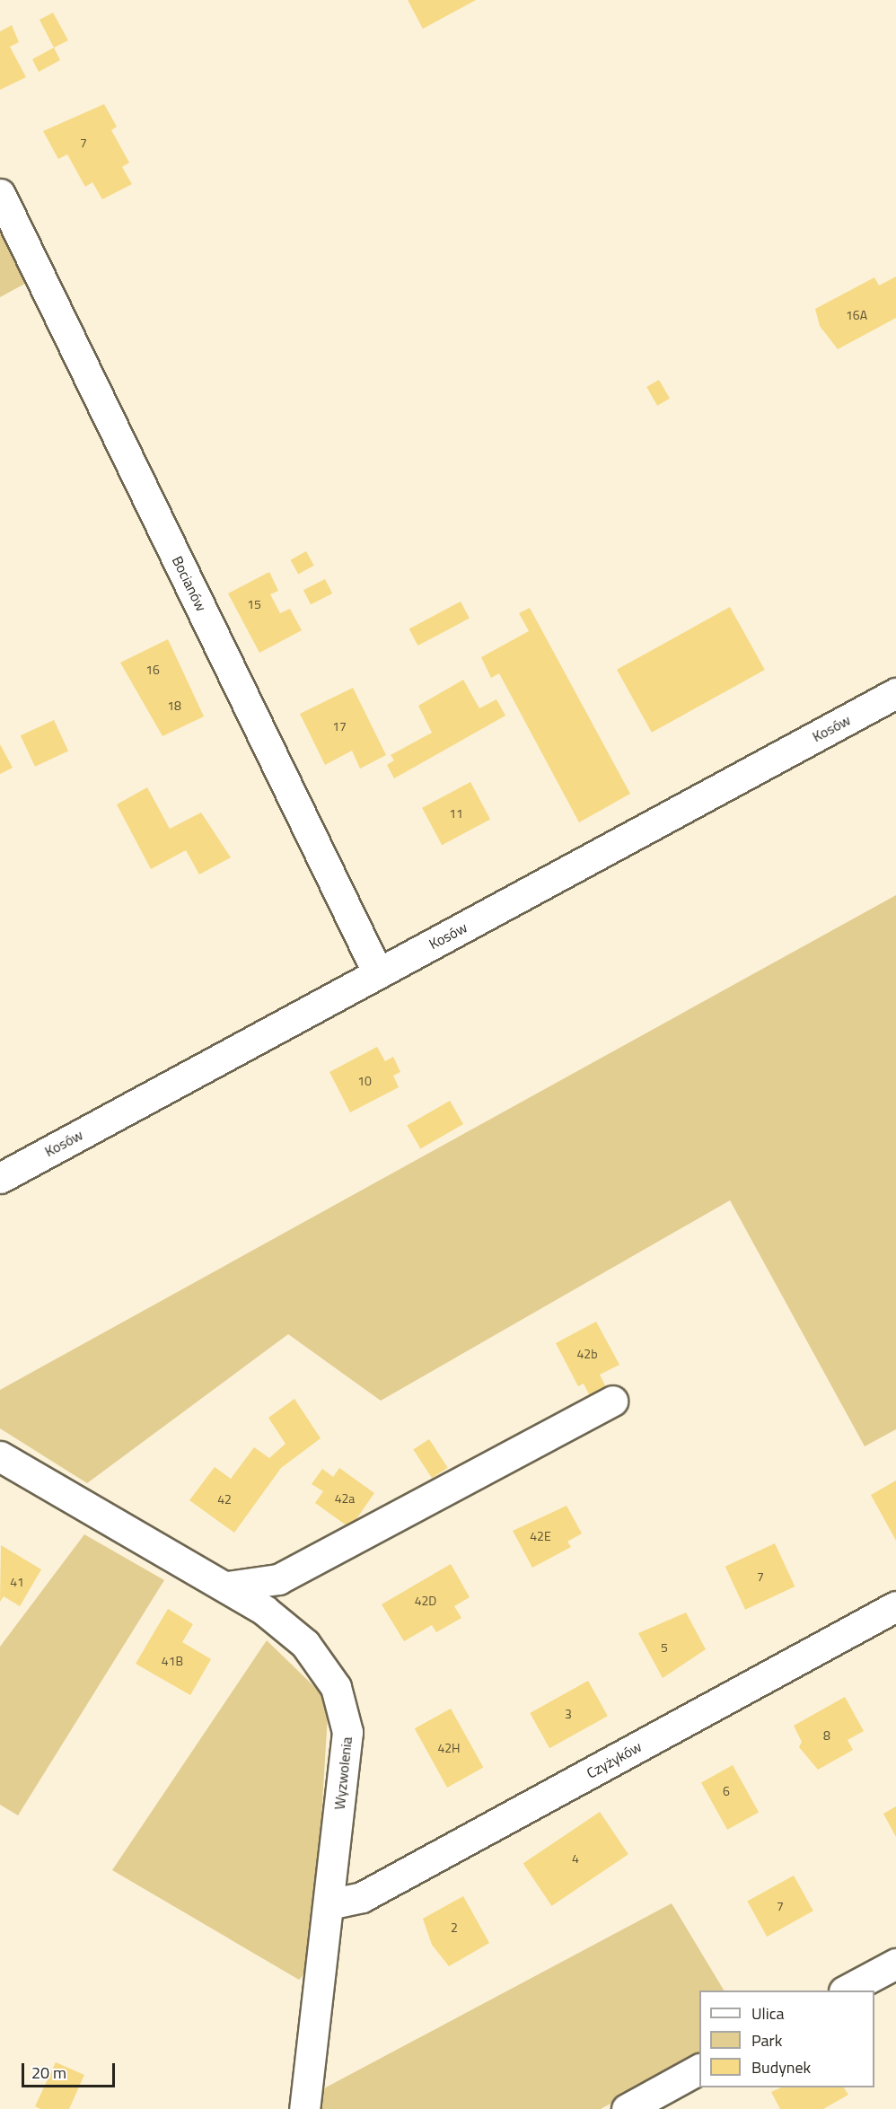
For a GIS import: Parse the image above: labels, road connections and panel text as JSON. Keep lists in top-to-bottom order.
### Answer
{
  "streets": {
    "street": [
      "Bocianów",
      "Kosów",
      "Czyżyków",
      "Wyzwolenia"
    ]
  },
  "crossings": [
    ["Bocianów", "Kosów"],
    ["Czyżyków", "Wyzwolenia"]
  ],
  "house_numbers": [
    "7",
    "16A",
    "15",
    "16",
    "18",
    "17",
    "11",
    "10",
    "42b",
    "42a",
    "42",
    "42E",
    "7",
    "41",
    "42D",
    "5",
    "41B",
    "3",
    "8",
    "42H",
    "6",
    "4",
    "7",
    "2"
  ],
  "legend": ["Ulica", "Park", "Budynek"],
  "scale_bar": "20 m"
}
